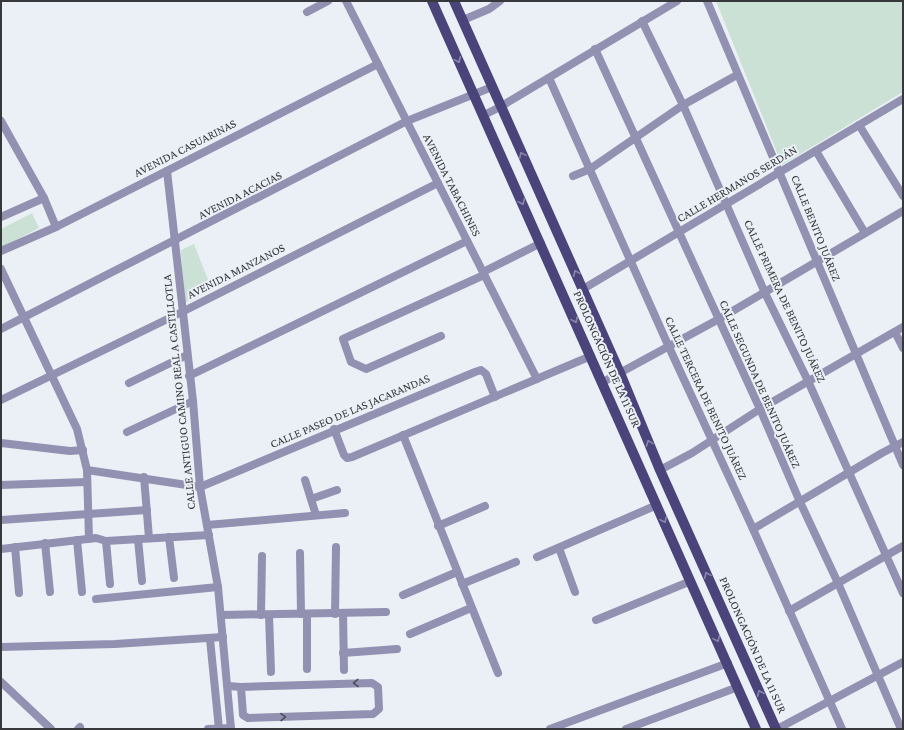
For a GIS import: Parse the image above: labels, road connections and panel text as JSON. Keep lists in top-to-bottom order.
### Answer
{
  "streets": {
    "main road": ["PROLONGACIÓN DE LA 11 SUR"],
    "street": [
      "AVENIDA CASUARINAS",
      "CALLE HERMANOS SERDÁN",
      "AVENIDA TABACHINES",
      "AVENIDA ACACIAS",
      "CALLE BENITO JUÁREZ",
      "AVENIDA MANZANOS",
      "CALLE PRIMERA DE BENITO JUÁREZ",
      "CALLE SEGUNDA DE BENITO JUÁREZ",
      "CALLE ANTIGUO CAMINO REAL A CASTILLOTLA",
      "CALLE TERCERA DE BENITO JUÁREZ",
      "CALLE PASEO DE LAS JACARANDAS"
    ]
  },
  "crossings": [
    ["AVENIDA CASUARINAS", "AVENIDA TABACHINES"],
    ["AVENIDA CASUARINAS", "CALLE ANTIGUO CAMINO REAL A CASTILLOTLA"],
    ["CALLE HERMANOS SERDÁN", "CALLE BENITO JUÁREZ"],
    ["CALLE HERMANOS SERDÁN", "CALLE PRIMERA DE BENITO JUÁREZ"],
    ["CALLE HERMANOS SERDÁN", "PROLONGACIÓN DE LA 11 SUR"],
    ["CALLE HERMANOS SERDÁN", "CALLE SEGUNDA DE BENITO JUÁREZ"],
    ["CALLE HERMANOS SERDÁN", "CALLE TERCERA DE BENITO JUÁREZ"],
    ["AVENIDA TABACHINES", "AVENIDA ACACIAS"],
    ["AVENIDA TABACHINES", "AVENIDA MANZANOS"],
    ["AVENIDA ACACIAS", "PROLONGACIÓN DE LA 11 SUR"],
    ["AVENIDA ACACIAS", "CALLE ANTIGUO CAMINO REAL A CASTILLOTLA"],
    ["AVENIDA MANZANOS", "CALLE ANTIGUO CAMINO REAL A CASTILLOTLA"],
    ["CALLE ANTIGUO CAMINO REAL A CASTILLOTLA", "CALLE PASEO DE LAS JACARANDAS"]
  ]
}
